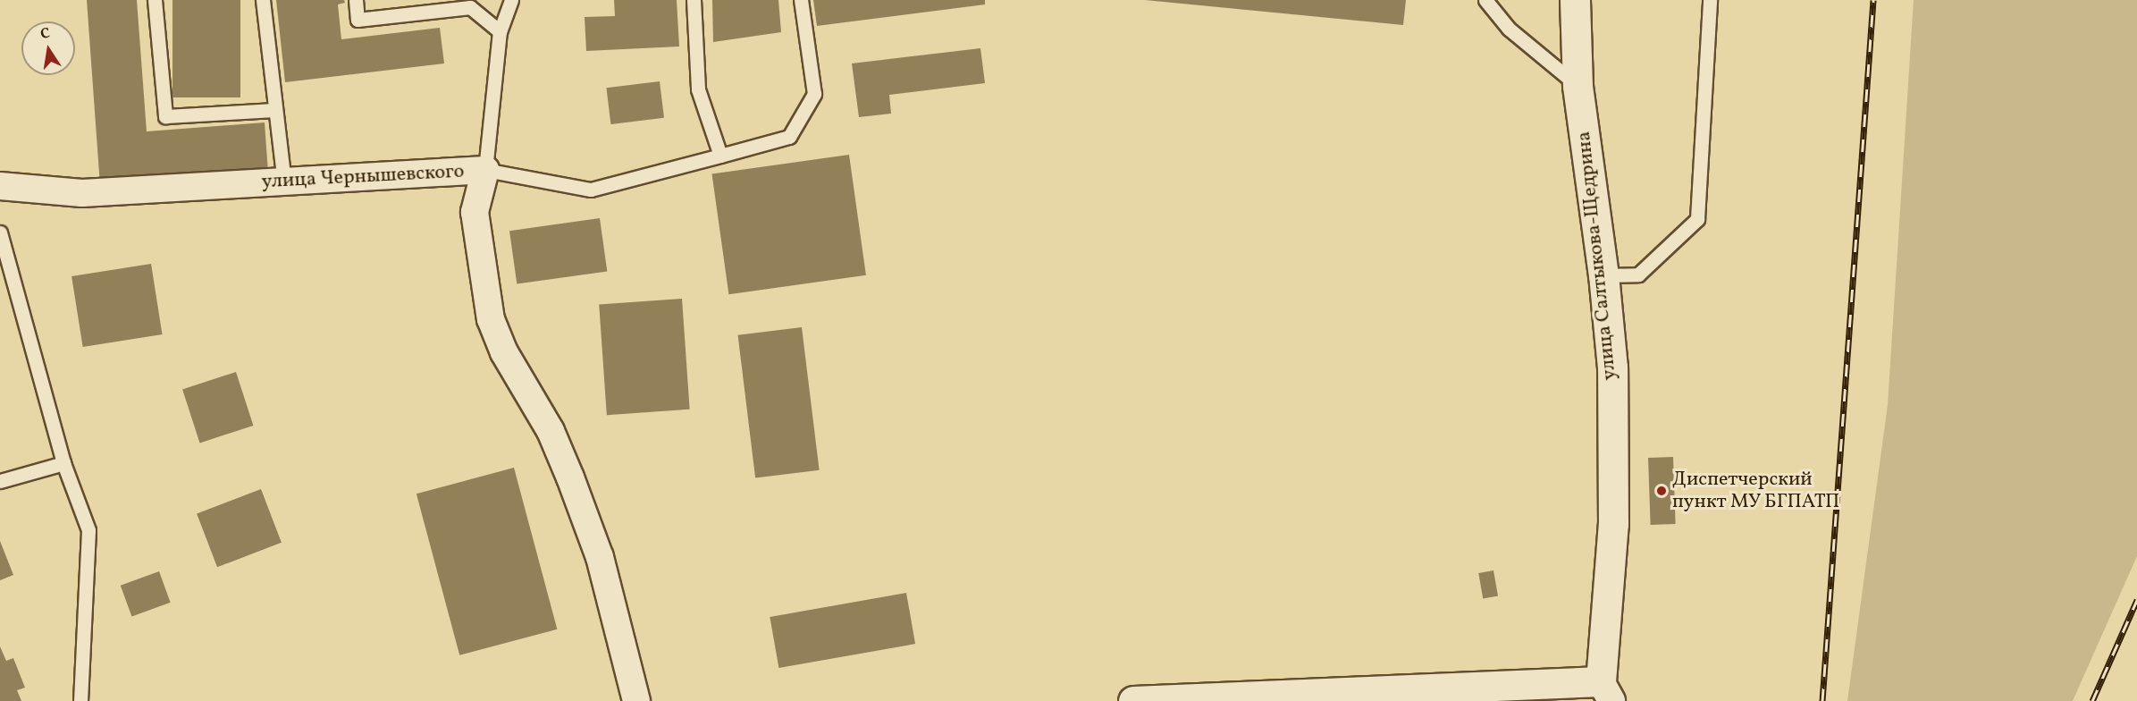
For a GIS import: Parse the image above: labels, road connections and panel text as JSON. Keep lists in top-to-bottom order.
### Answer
{
  "streets": {
    "street": ["улица Чернышевского", "улица Салтыкова-Щедрина"]
  },
  "places": ["Диспетчерский пункт МУ БГПАТП"],
  "north": "top"
}
